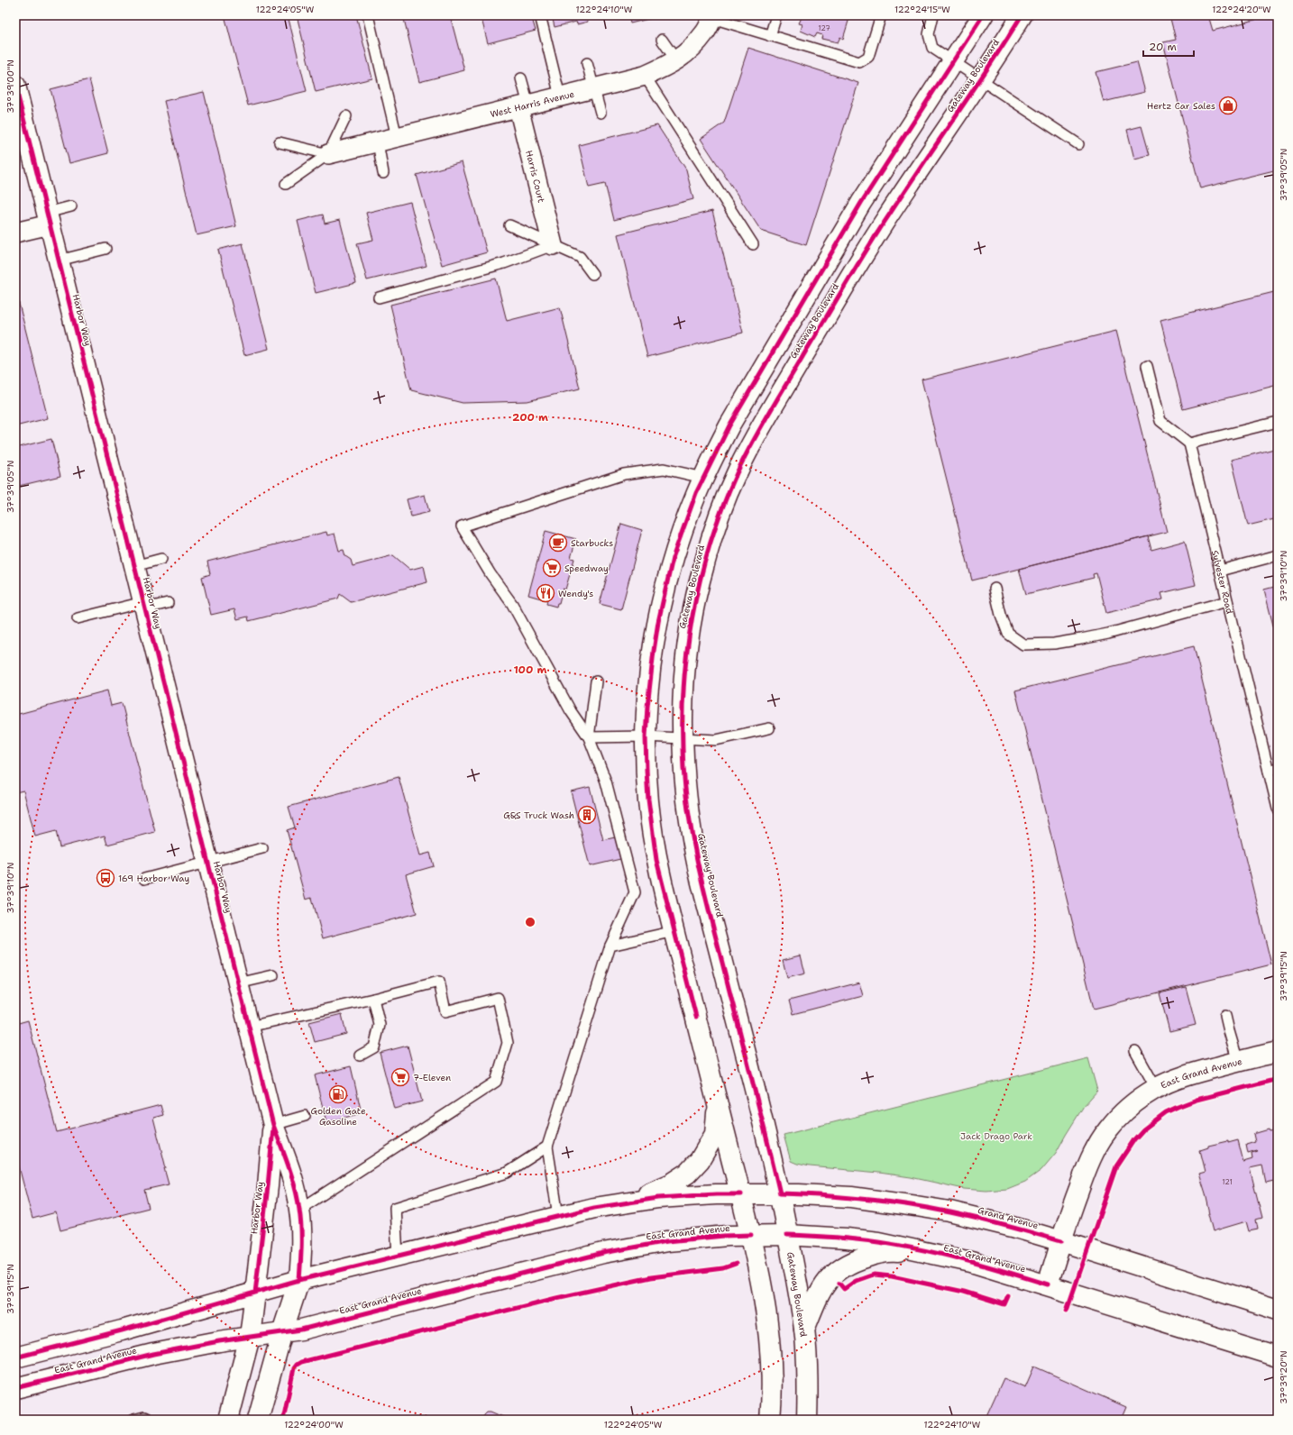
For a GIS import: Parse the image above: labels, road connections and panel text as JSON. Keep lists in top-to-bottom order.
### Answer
{
  "streets": {
    "main road": [
      "Gateway Boulevard",
      "Harbor Way",
      "East Grand Avenue",
      "Grand Avenue"
    ],
    "street": ["West Harris Avenue", "Harris Court"],
    "lane": ["Sylvester Road"]
  },
  "crossings": [
    ["Gateway Boulevard", "East Grand Avenue"],
    ["Gateway Boulevard", "Grand Avenue"],
    ["West Harris Avenue", "Harris Court"],
    ["Harbor Way", "East Grand Avenue"],
    ["East Grand Avenue", "Grand Avenue"]
  ],
  "parks": ["Jack Drago Park"],
  "places": {
    "shop": ["Hertz Car Sales"],
    "cafe": ["Starbucks"],
    "supermarket": ["Speedway", "7-Eleven"],
    "restaurant": ["Wendy's"],
    "building": ["G&S Truck Wash"],
    "bus stop": ["169 Harbor Way"],
    "fuel station": ["Golden Gate Gasoline"]
  },
  "house_numbers": ["127", "121"],
  "scale_bar": "20 m",
  "coordinates": [
    "122°24'05\"W",
    "122°24'10\"W",
    "122°24'15\"W",
    "122°24'20\"W",
    "37°39'00\"N",
    "37°39'05\"N",
    "37°39'10\"N",
    "37°39'15\"N",
    "37°39'20\"N",
    "122°24'00\"W"
  ],
  "rings": ["200 m", "100 m"]
}
